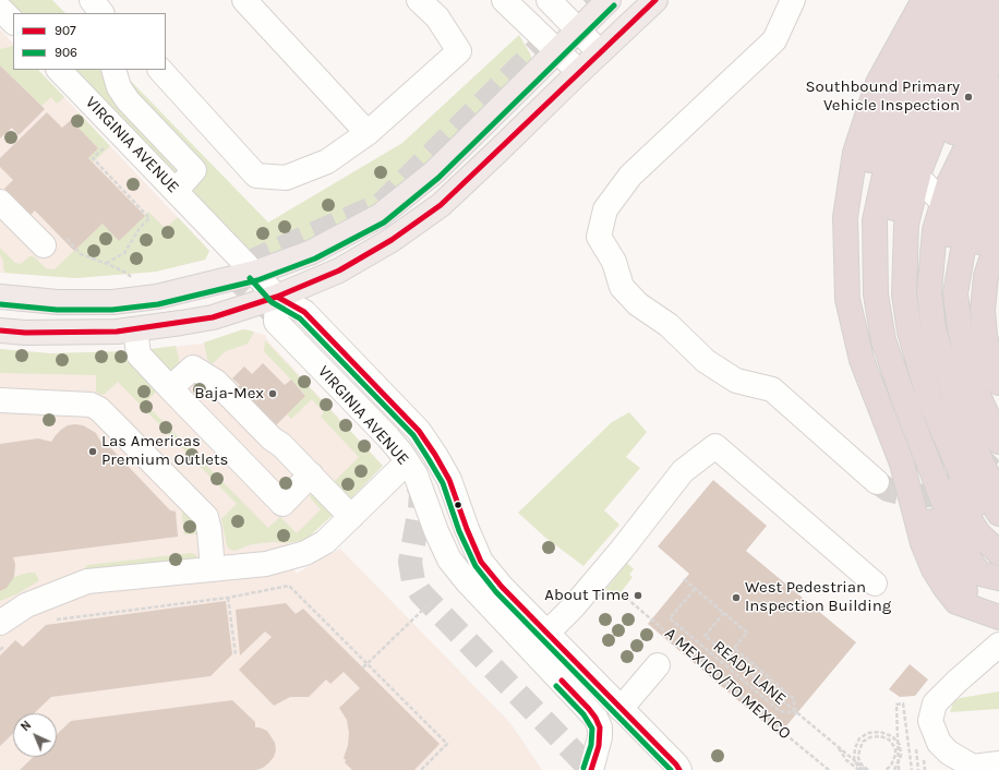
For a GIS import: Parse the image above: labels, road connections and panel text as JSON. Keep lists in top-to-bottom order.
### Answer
{
  "streets": {
    "street": ["VIRGINIA AVENUE"],
    "path": ["READY LANE", "A MEXICO/TO MEXICO"]
  },
  "places": [
    "Southbound Primary Vehicle Inspection",
    "Baja-Mex",
    "Las Americas Premium Outlets",
    "About Time",
    "West Pedestrian Inspection Building"
  ],
  "lines": ["transit line 907", "transit line 906"],
  "legend": ["907", "906"],
  "north": "top left"
}
